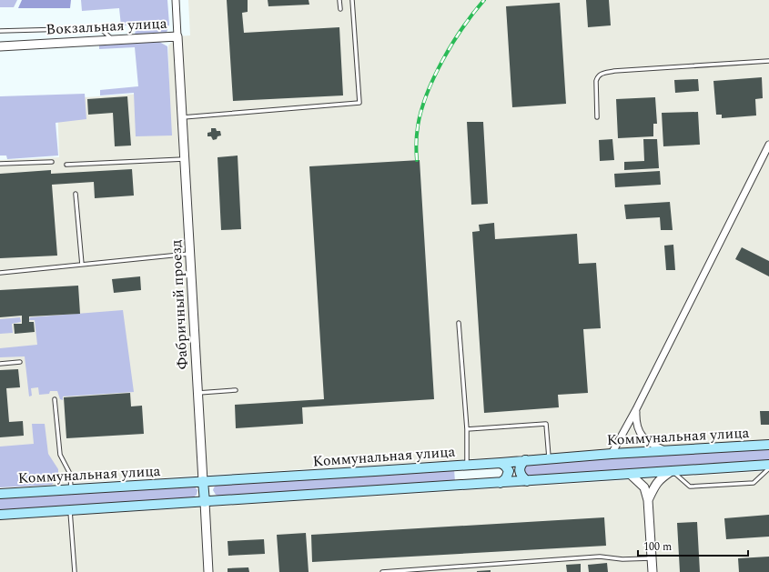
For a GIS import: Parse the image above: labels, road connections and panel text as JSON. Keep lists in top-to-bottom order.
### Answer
{
  "streets": {
    "main road": ["Фабричный проезд", "Коммунальная улица"],
    "street": ["Вокзальная улица"]
  },
  "crossings": [
    ["Вокзальная улица", "Фабричный проезд"],
    ["Фабричный проезд", "Коммунальная улица"]
  ],
  "scale_bar": "100 m"
}
